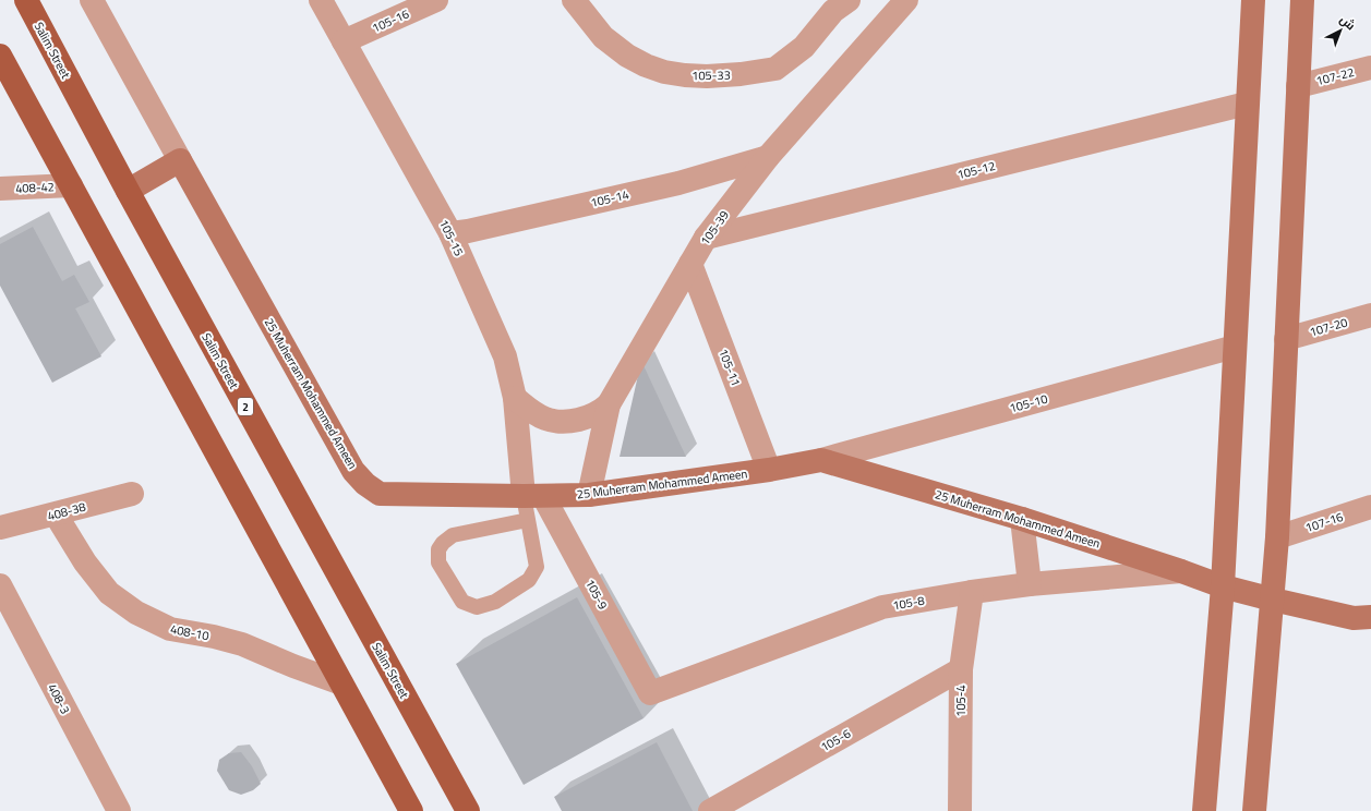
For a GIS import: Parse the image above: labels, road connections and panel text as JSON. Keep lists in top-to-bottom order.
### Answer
{
  "streets": {
    "main road": ["Salim Street", "2"],
    "street": [
      "105-16",
      "105-33",
      "107-22",
      "105-12",
      "408-42",
      "105-14",
      "105-39",
      "105-15",
      "107-20",
      "105-11",
      "25 Muherram Mohammed Ameen",
      "105-10",
      "408-38",
      "107-16",
      "105-9",
      "105-8",
      "408-10",
      "408-3",
      "105-4",
      "105-6"
    ]
  },
  "crossings": [
    ["105-16", "105-15"],
    ["105-12", "105-39"],
    ["105-14", "105-39"],
    ["105-14", "105-15"],
    ["105-39", "105-11"],
    ["105-39", "25 Muherram Mohammed Ameen"],
    ["105-15", "25 Muherram Mohammed Ameen"],
    ["105-15", "105-9"],
    ["105-11", "25 Muherram Mohammed Ameen"],
    ["25 Muherram Mohammed Ameen", "105-10"],
    ["25 Muherram Mohammed Ameen", "105-9"],
    ["25 Muherram Mohammed Ameen", "105-8"],
    ["408-38", "408-10"],
    ["105-9", "105-8"],
    ["105-8", "105-4"],
    ["105-4", "105-6"]
  ],
  "north": "top right"
}
